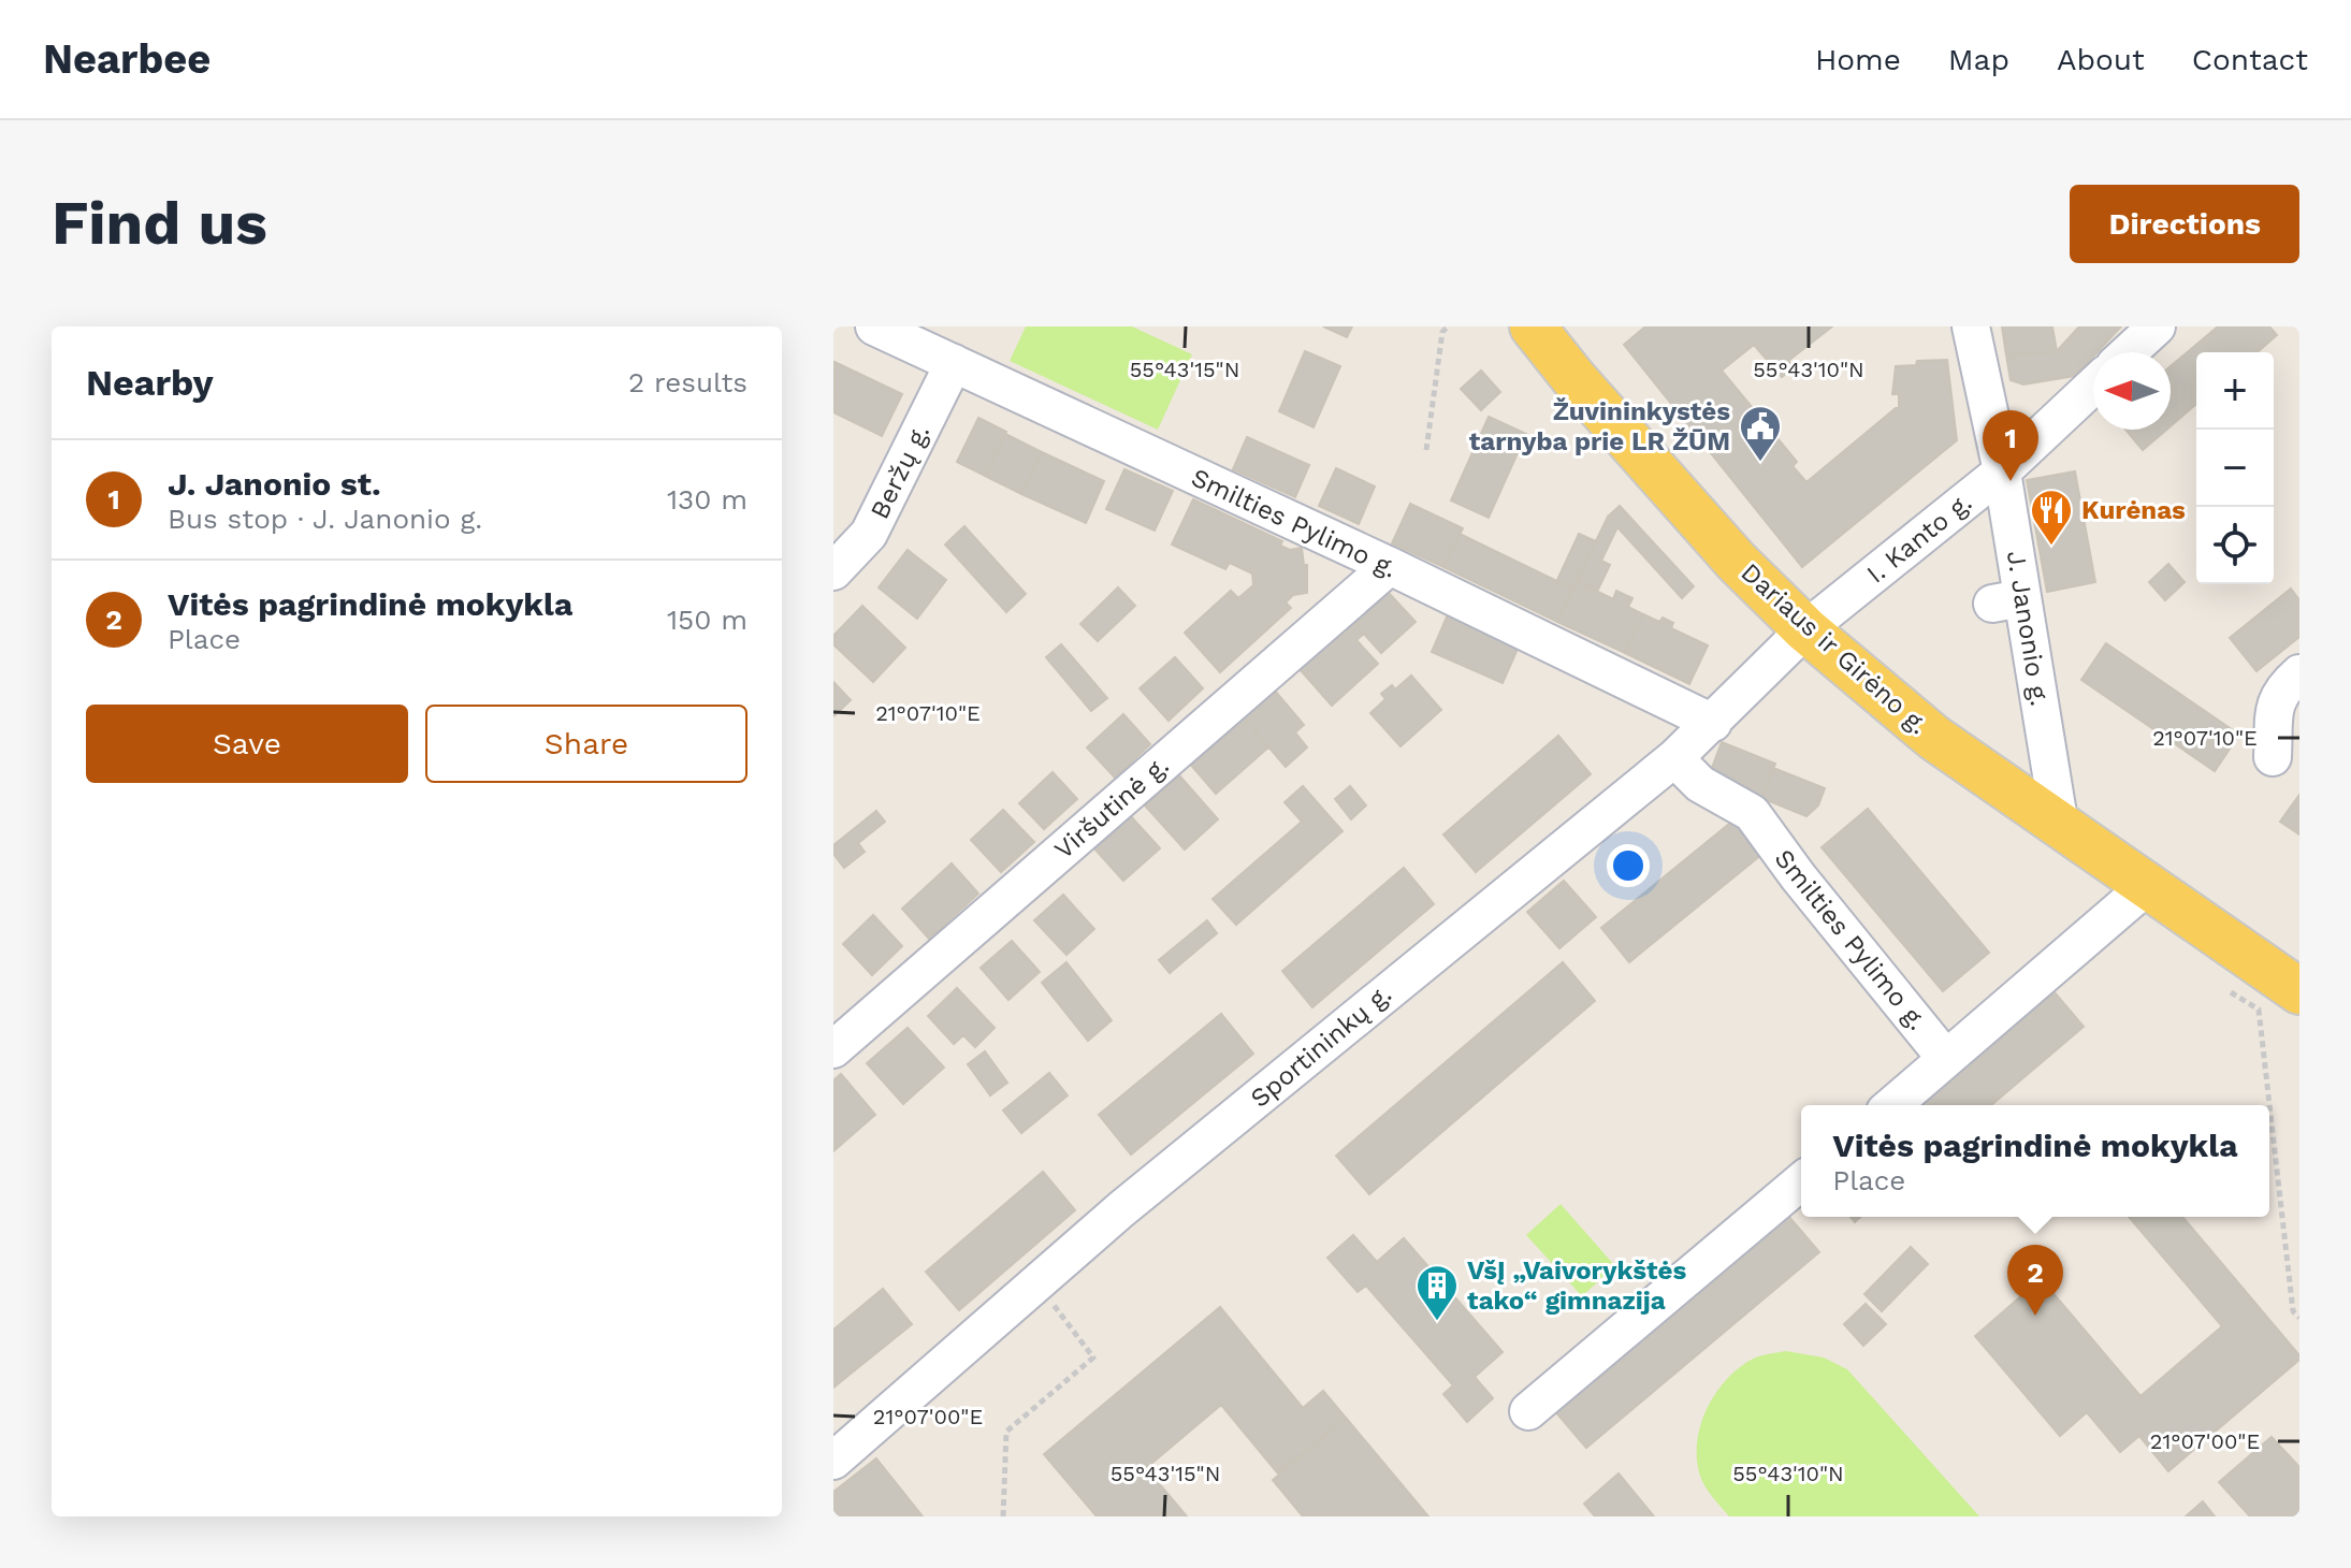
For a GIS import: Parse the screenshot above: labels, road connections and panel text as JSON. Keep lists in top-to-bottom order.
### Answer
{
  "streets": {
    "main road": ["Dariaus ir Girėno g."],
    "street": [
      "Beržų g.",
      "Smilties Pylimo g.",
      "I. Kanto g.",
      "J. Janonio g.",
      "Viršutinė g.",
      "Sportininkų g."
    ]
  },
  "crossings": [
    ["Beržų g.", "Smilties Pylimo g."],
    ["Smilties Pylimo g.", "Viršutinė g."],
    ["Smilties Pylimo g.", "Sportininkų g."],
    ["I. Kanto g.", "J. Janonio g."],
    ["I. Kanto g.", "Dariaus ir Girėno g."],
    ["I. Kanto g.", "Sportininkų g."],
    ["J. Janonio g.", "Dariaus ir Girėno g."],
    ["Dariaus ir Girėno g.", "Sportininkų g."]
  ],
  "places": {
    "public building": ["Žuvininkystės tarnyba prie LR ŽŪM"],
    "restaurant": ["Kurėnas"],
    "building": ["VšĮ „Vaivorykštės tako“ gimnazija"]
  },
  "north": "left",
  "page": {
    "header": "Nearbee",
    "nav": [
      "Home",
      "Map",
      "About",
      "Contact"
    ],
    "buttons": [
      "Directions",
      ["Save", "Share"]
    ],
    "title": "Find us",
    "heading": ["Nearby", "2 results"],
    "map_buttons": ["+", "−"],
    "pins": ["1", "2"],
    "list": [
      {
        "mark": "1",
        "name": "J. Janonio st.",
        "note": "Bus stop · J. Janonio g.",
        "value": "130 m"
      },
      {
        "mark": "2",
        "name": "Vitės pagrindinė mokykla",
        "note": "Place",
        "value": "150 m"
      }
    ],
    "popup": ["Vitės pagrindinė mokykla", "Place"]
  },
  "coordinates": [
    "55°43'15\"N",
    "55°43'10\"N",
    "21°07'10\"E",
    "21°07'00\"E"
  ]
}
